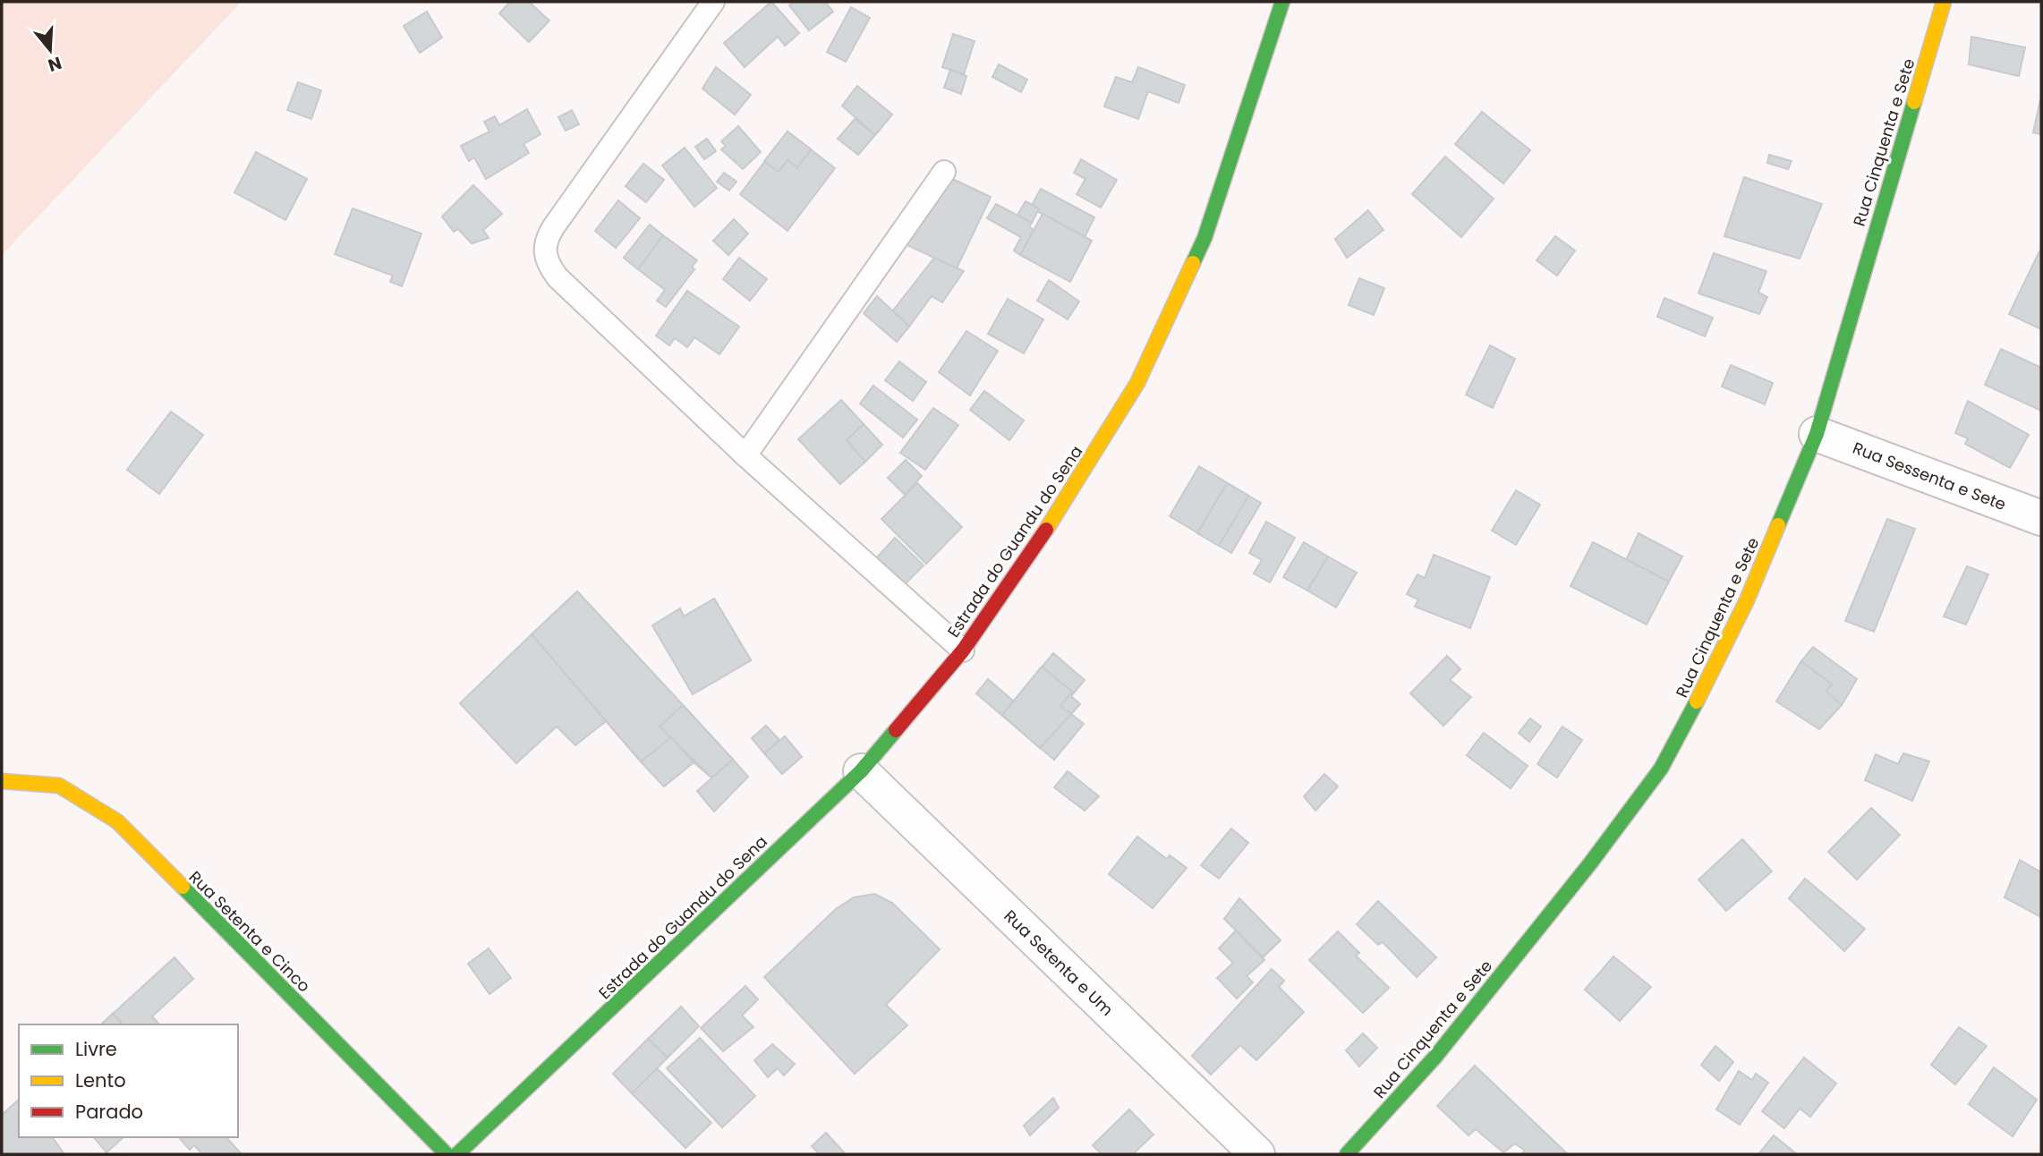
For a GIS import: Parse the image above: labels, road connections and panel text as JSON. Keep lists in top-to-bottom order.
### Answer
{
  "streets": {
    "street": [
      "Rua Cinquenta e Sete",
      "Rua Sessenta e Sete",
      "Estrada do Guandu do Sena",
      "Rua Setenta e Cinco",
      "Rua Setenta e Um"
    ]
  },
  "crossings": [
    ["Rua Cinquenta e Sete", "Rua Sessenta e Sete"],
    ["Estrada do Guandu do Sena", "Rua Setenta e Um"]
  ],
  "legend": ["Livre", "Lento", "Parado"],
  "north": "bottom"
}
